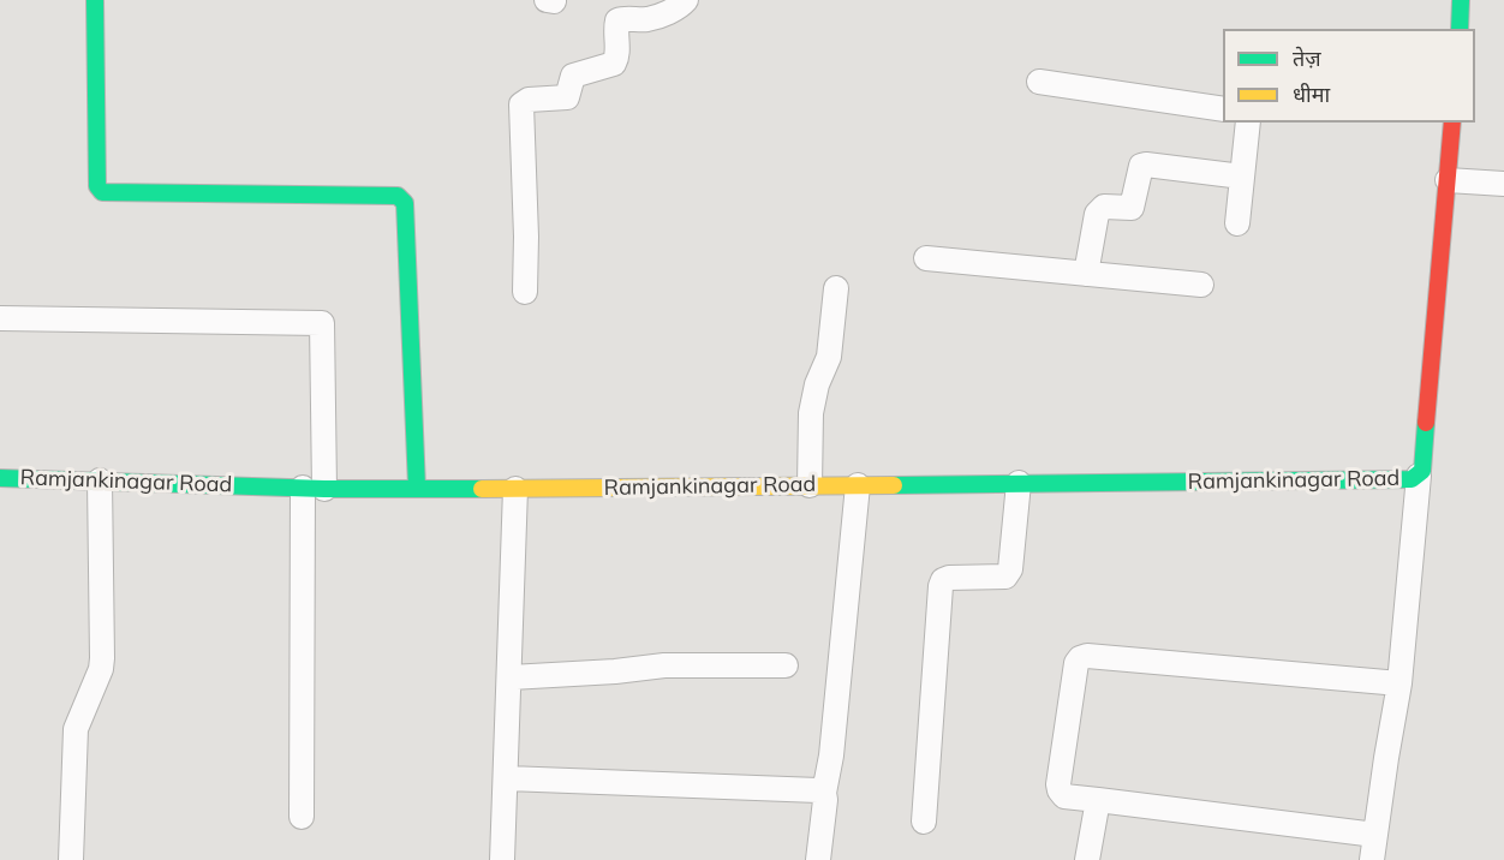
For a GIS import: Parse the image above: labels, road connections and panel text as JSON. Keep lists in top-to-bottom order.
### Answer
{
  "streets": {
    "street": ["Ramjankinagar Road"]
  },
  "legend": ["तेज़", "धीमा"]
}
